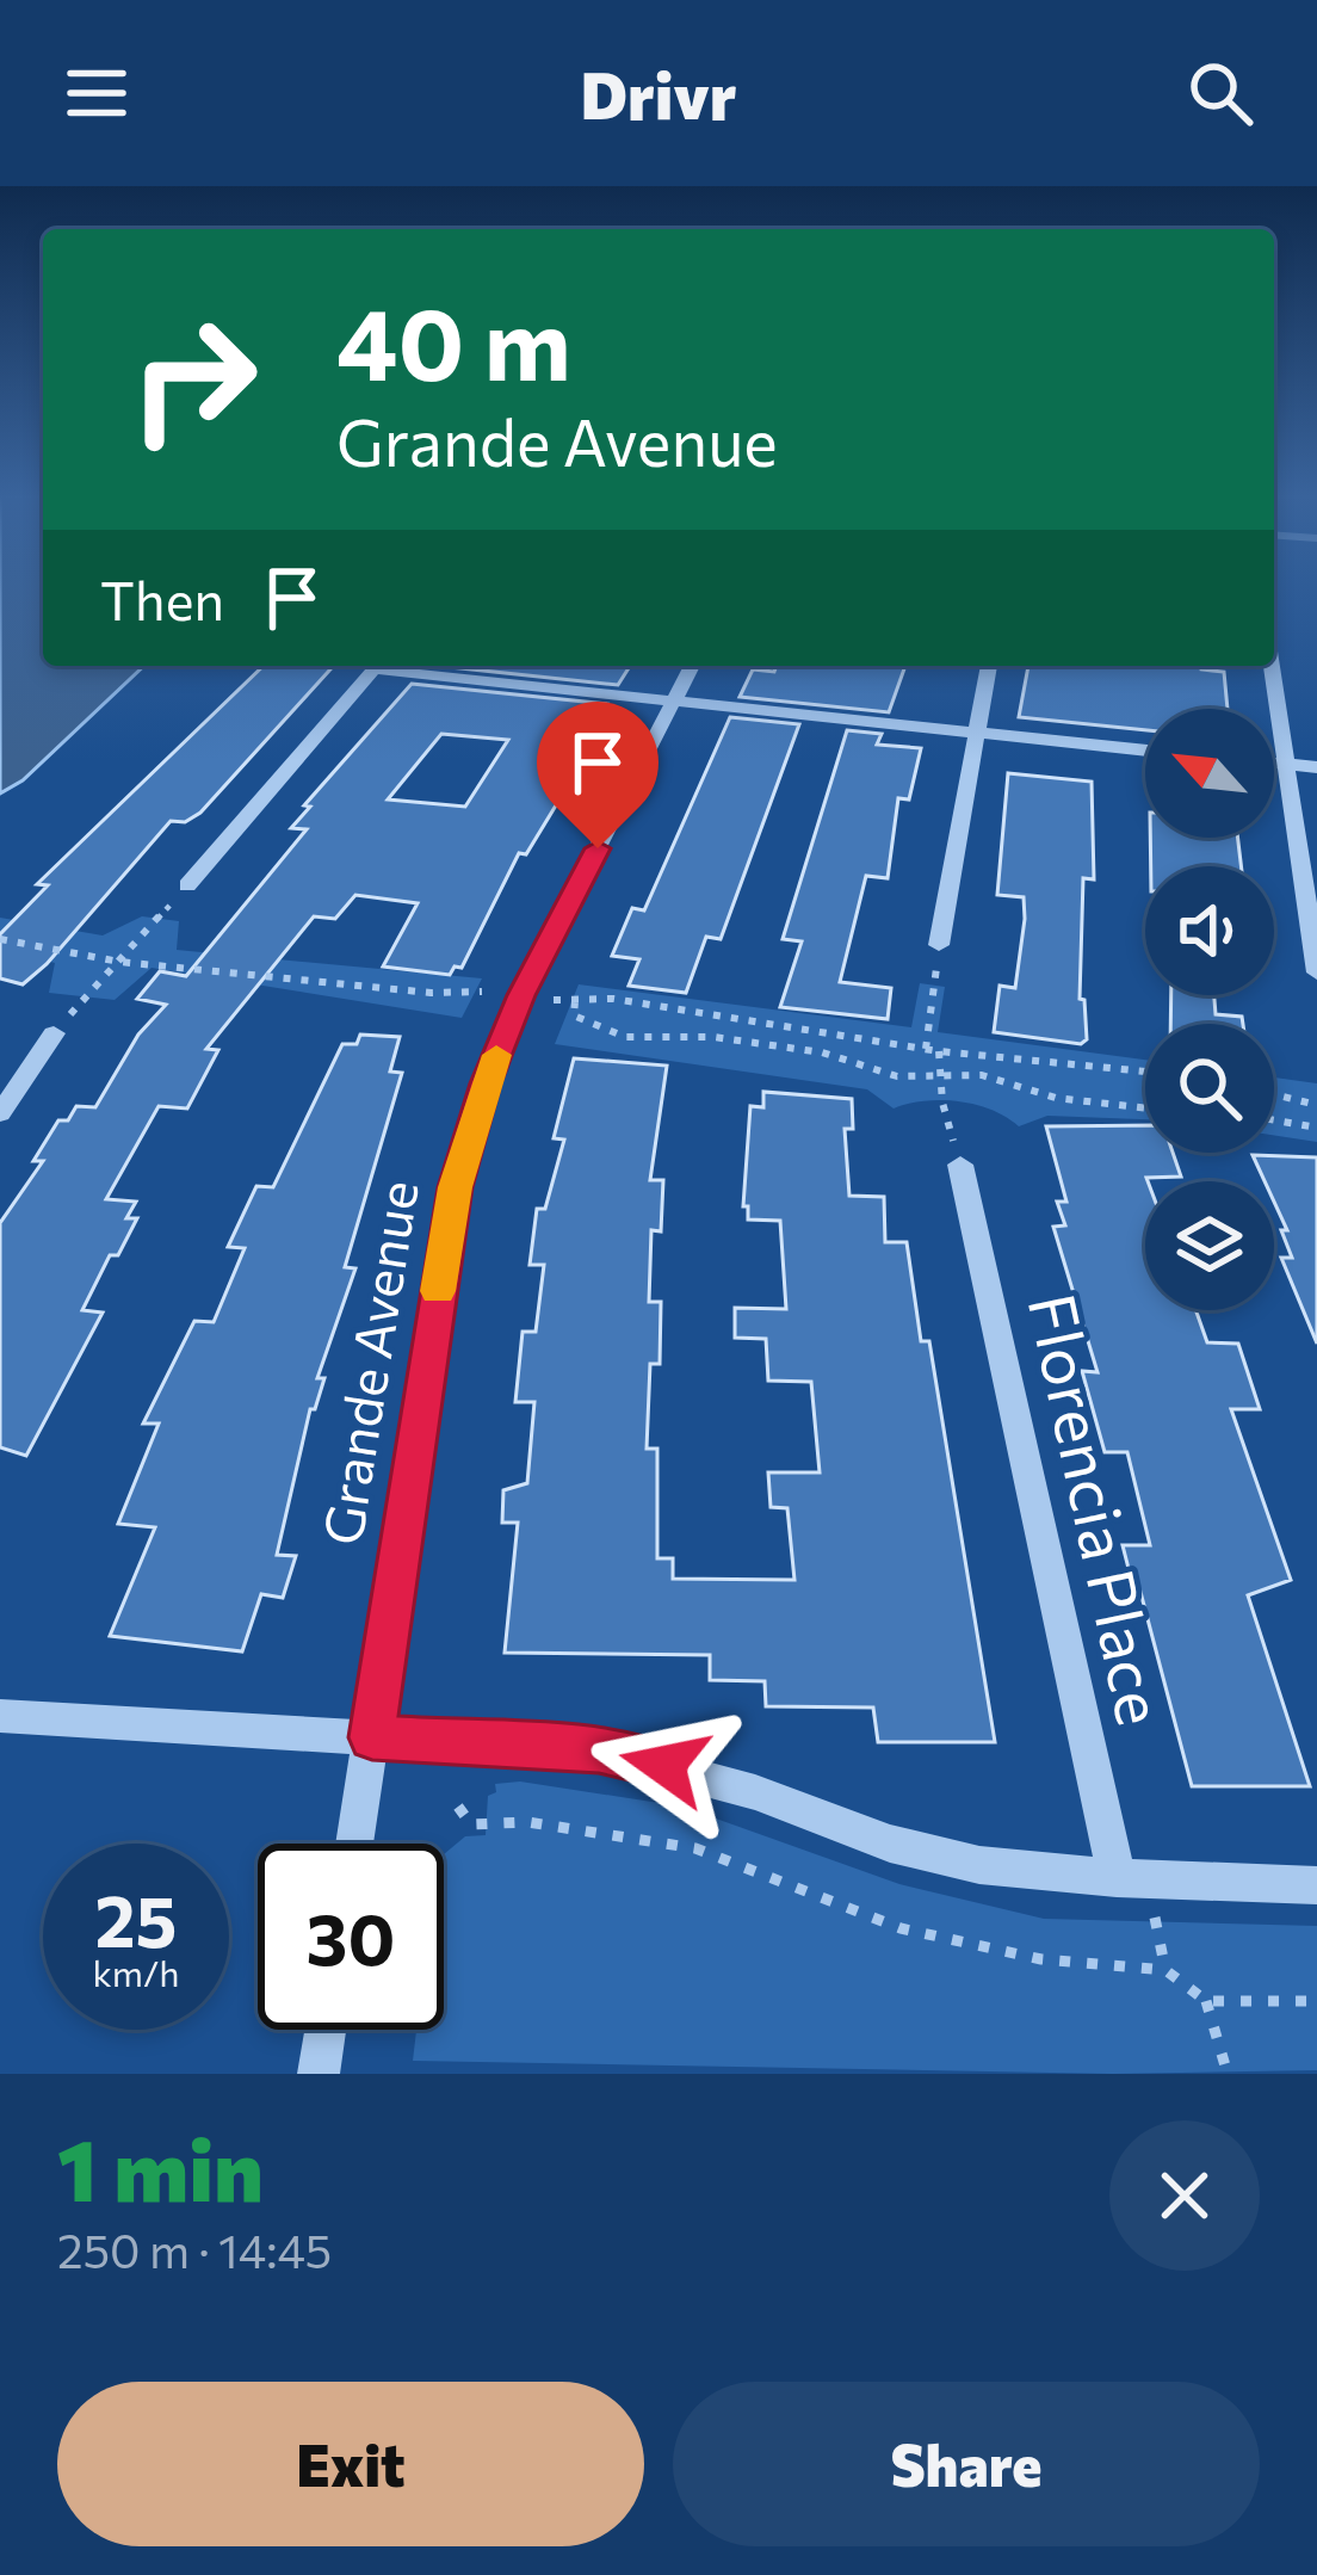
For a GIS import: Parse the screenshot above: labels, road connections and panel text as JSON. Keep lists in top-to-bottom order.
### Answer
{
  "streets": {
    "street": ["Grande Avenue", "Florencia Place"]
  },
  "north": "top left",
  "page": {
    "header": "Drivr",
    "turn": ["40 m", "Grande Avenue"],
    "then": "Then",
    "speed": "25 km/h",
    "limit": "30",
    "heading": ["1 min", "250 m · 14:45"],
    "buttons": ["Exit", "Share"]
  }
}
